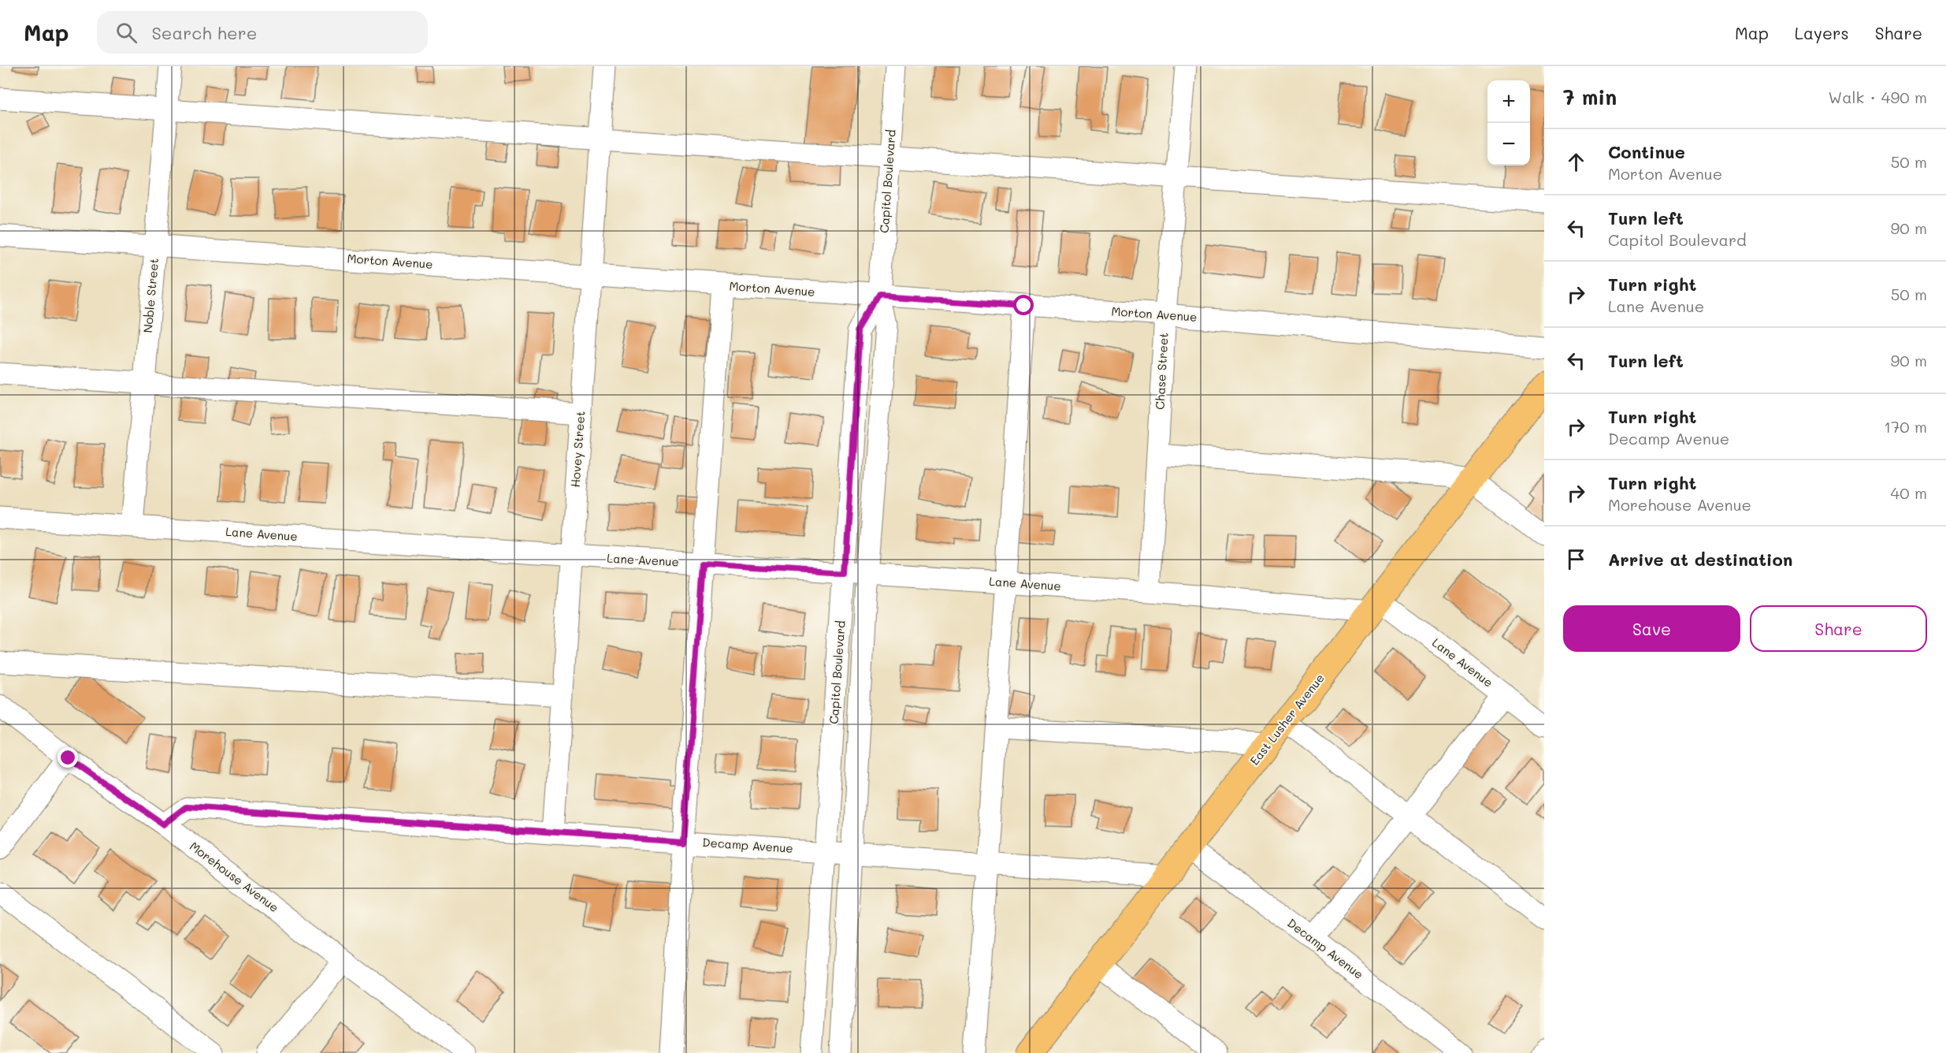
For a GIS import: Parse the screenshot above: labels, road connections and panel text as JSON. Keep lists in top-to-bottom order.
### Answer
{
  "streets": {
    "main road": ["East Lusher Avenue"],
    "street": [
      "Capitol Boulevard",
      "Morton Avenue",
      "Noble Street",
      "Chase Street",
      "Hovey Street",
      "Lane Avenue",
      "Decamp Avenue",
      "Morehouse Avenue"
    ]
  },
  "crossings": [
    ["Capitol Boulevard", "Morton Avenue"],
    ["Capitol Boulevard", "Lane Avenue"],
    ["Capitol Boulevard", "Decamp Avenue"],
    ["Morton Avenue", "Noble Street"],
    ["Morton Avenue", "Chase Street"],
    ["Morton Avenue", "Hovey Street"],
    ["Noble Street", "Lane Avenue"],
    ["Chase Street", "Lane Avenue"],
    ["Hovey Street", "Lane Avenue"],
    ["Hovey Street", "Decamp Avenue"],
    ["Lane Avenue", "East Lusher Avenue"],
    ["East Lusher Avenue", "Decamp Avenue"],
    ["Decamp Avenue", "Morehouse Avenue"]
  ],
  "page": {
    "header": "Map",
    "search": "Search here",
    "nav": ["Map", "Layers", "Share"],
    "heading": ["7 min", "Walk · 490 m"],
    "map_buttons": ["+", "−"],
    "list": [
      ["Continue", "Morton Avenue", "50 m"],
      ["Turn left", "Capitol Boulevard", "90 m"],
      ["Turn right", "Lane Avenue", "50 m"],
      ["Turn left", "90 m"],
      ["Turn right", "Decamp Avenue", "170 m"],
      ["Turn right", "Morehouse Avenue", "40 m"],
      "Arrive at destination"
    ],
    "buttons": ["Save", "Share"]
  }
}
